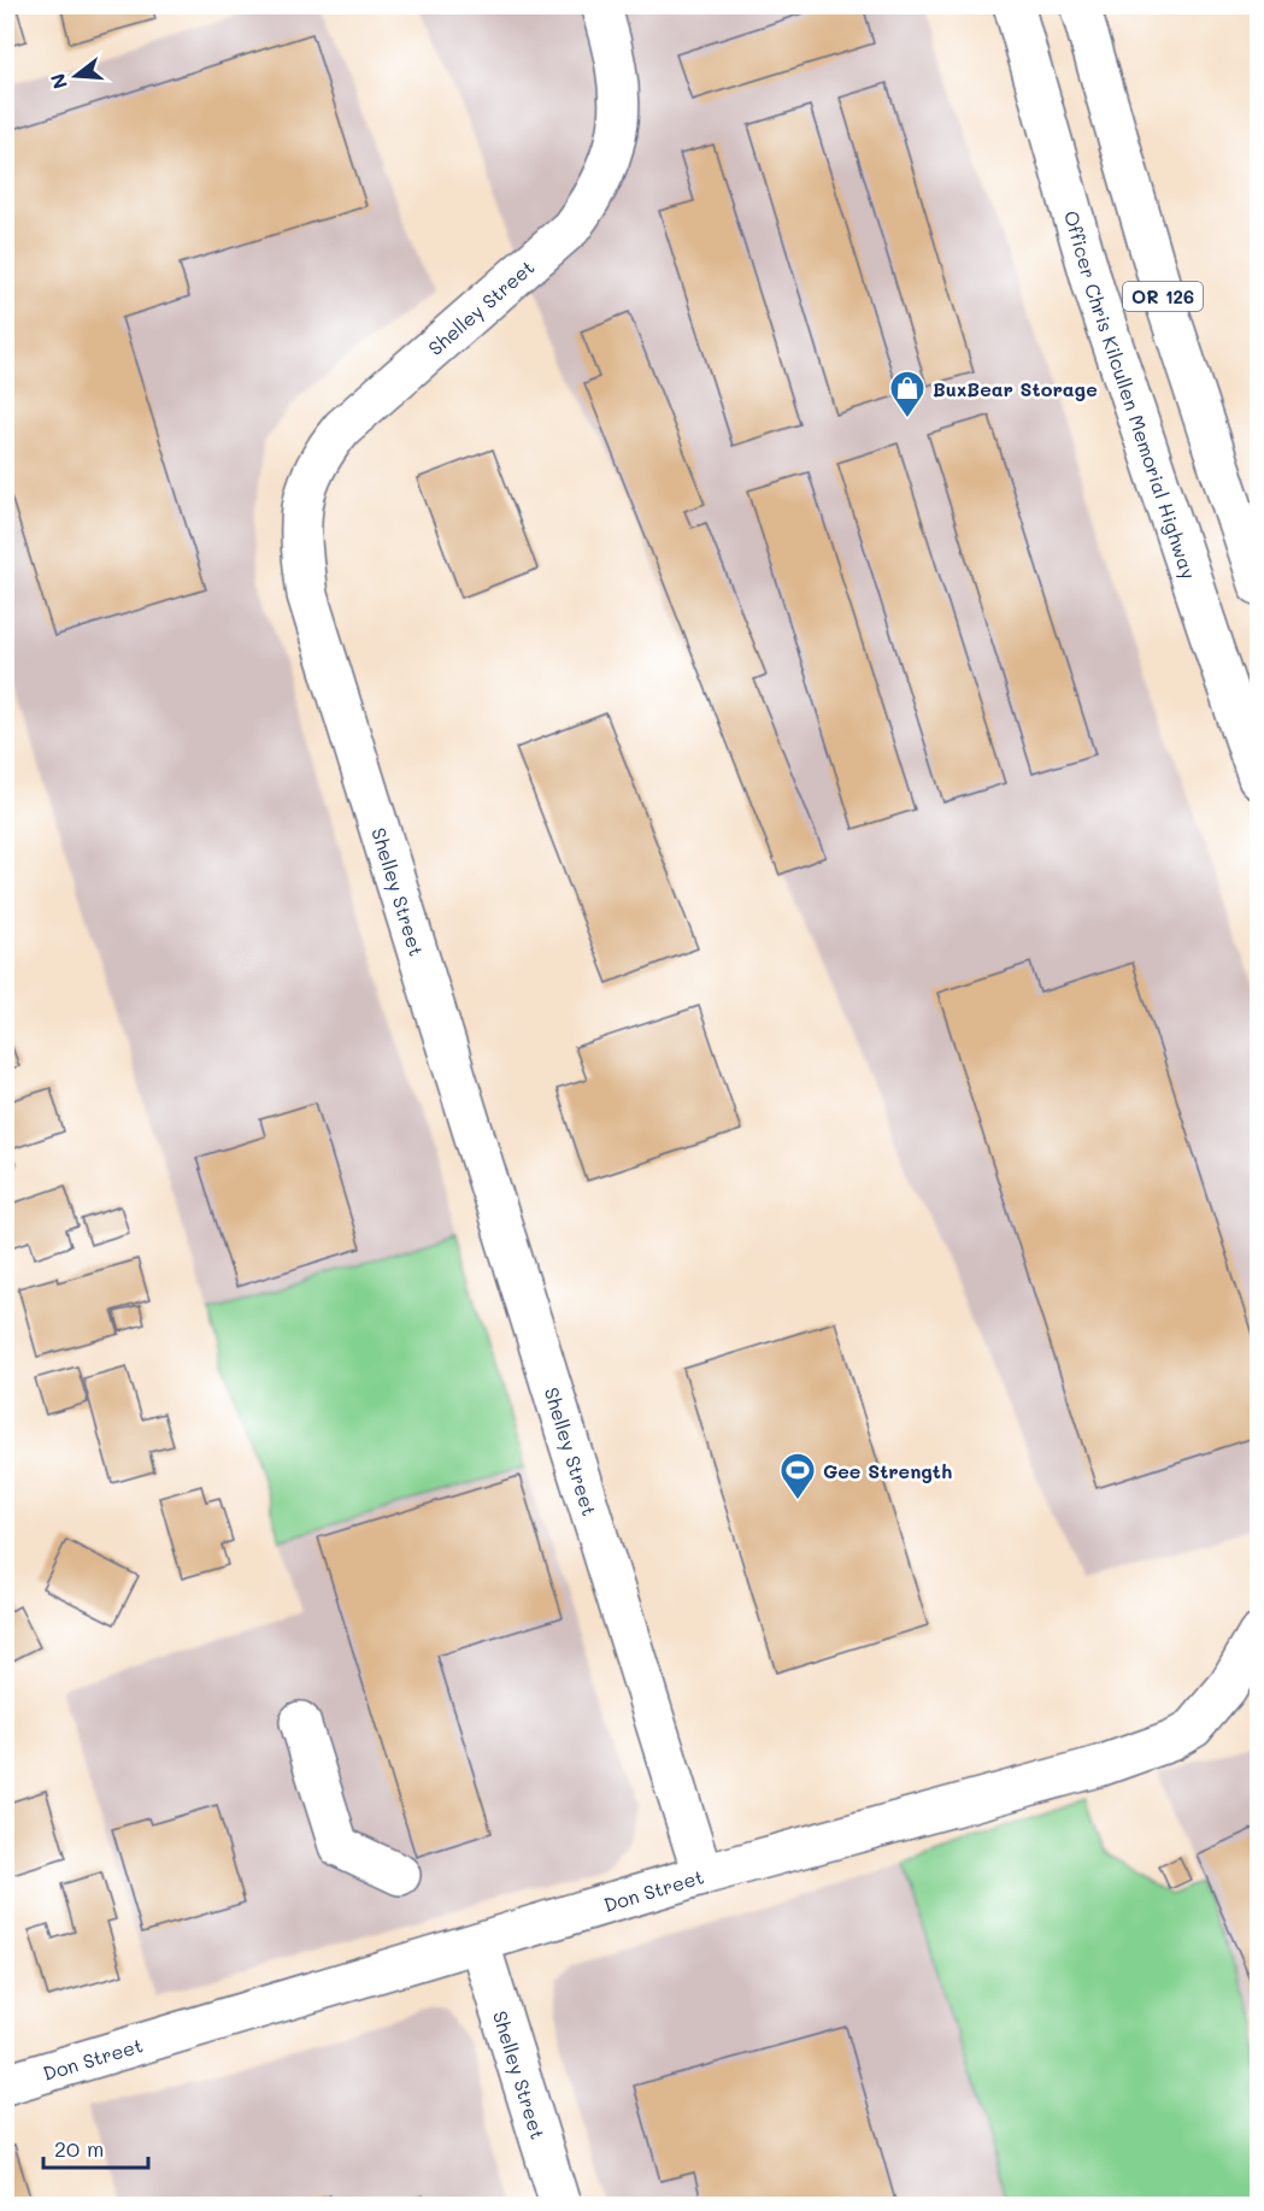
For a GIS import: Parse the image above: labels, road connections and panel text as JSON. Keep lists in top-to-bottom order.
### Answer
{
  "streets": {
    "main road": [
      "OR 126",
      "Shelley Street",
      "Officer Chris Kilcullen Memorial Highway",
      "Don Street"
    ]
  },
  "crossings": [
    ["Shelley Street", "Don Street"]
  ],
  "places": {
    "shop": ["BuxBear Storage"],
    "sports": ["Gee Strength"]
  },
  "scale_bar": "20 m",
  "north": "left"
}
